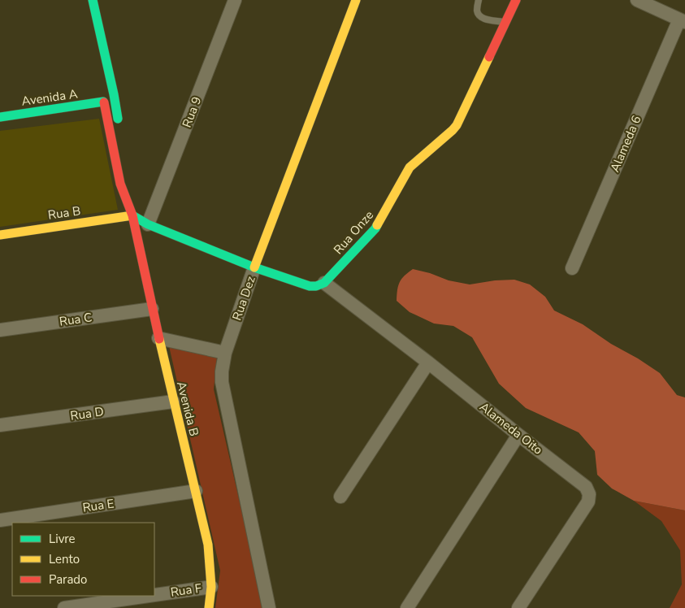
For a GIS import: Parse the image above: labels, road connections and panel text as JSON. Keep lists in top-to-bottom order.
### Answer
{
  "streets": {
    "street": [
      "Avenida A",
      "Rua 9",
      "Alameda 6",
      "Rua B",
      "Rua Onze",
      "Rua Dez",
      "Rua C",
      "Avenida B",
      "Rua D",
      "Alameda Oito",
      "Rua E",
      "Rua F"
    ]
  },
  "crossings": [
    ["Avenida A", "Avenida B"],
    ["Rua B", "Avenida B"],
    ["Rua Onze", "Alameda Oito"],
    ["Rua C", "Avenida B"],
    ["Avenida B", "Rua D"],
    ["Avenida B", "Rua E"],
    ["Avenida B", "Rua F"]
  ],
  "legend": ["Livre", "Lento", "Parado"]
}
